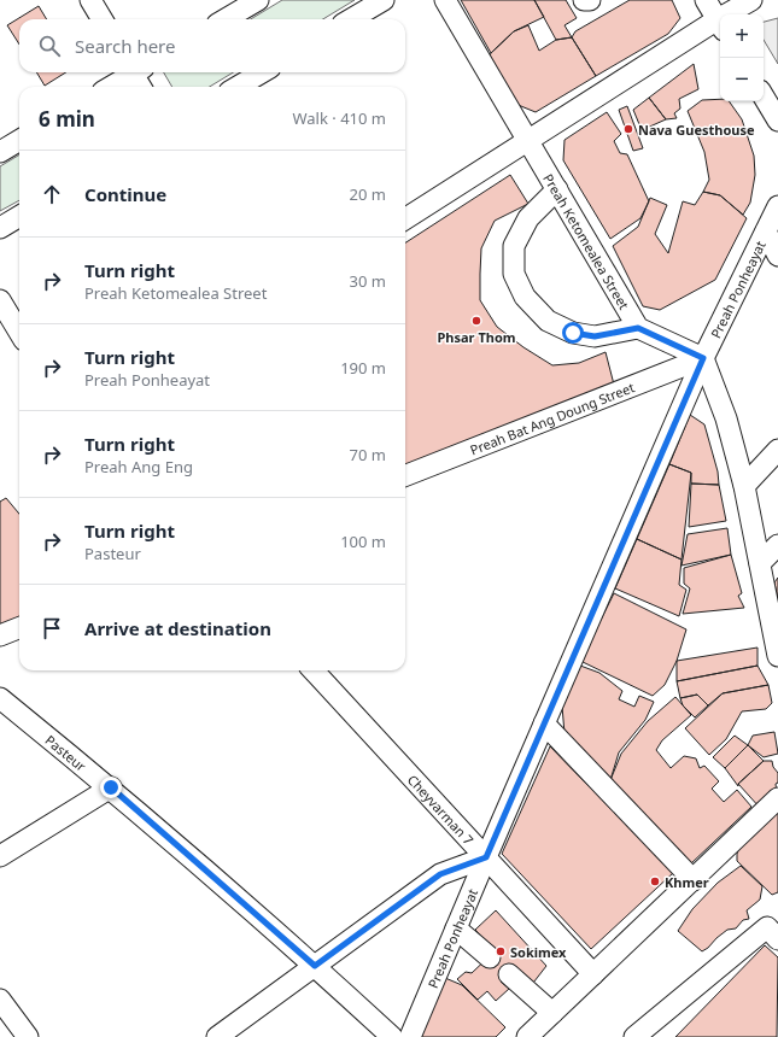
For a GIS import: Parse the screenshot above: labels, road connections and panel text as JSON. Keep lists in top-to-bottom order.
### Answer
{
  "streets": {
    "street": [
      "Preah Ketomealea Street",
      "Preah Ponheayat",
      "Preah Bat Ang Doung Street",
      "Pasteur",
      "Cheyvarman 7"
    ]
  },
  "crossings": [
    ["Preah Ponheayat", "Preah Bat Ang Doung Street"],
    ["Preah Ponheayat", "Cheyvarman 7"]
  ],
  "places": [
    "Nava Guesthouse",
    "Phsar Thom",
    "Khmer",
    "Sokimex"
  ],
  "page": {
    "map_buttons": ["+", "−"],
    "search": "Search here",
    "heading": ["6 min", "Walk · 410 m"],
    "list": [
      ["Continue", "20 m"],
      ["Turn right", "Preah Ketomealea Street", "30 m"],
      ["Turn right", "Preah Ponheayat", "190 m"],
      ["Turn right", "Preah Ang Eng", "70 m"],
      ["Turn right", "Pasteur", "100 m"],
      "Arrive at destination"
    ]
  }
}
